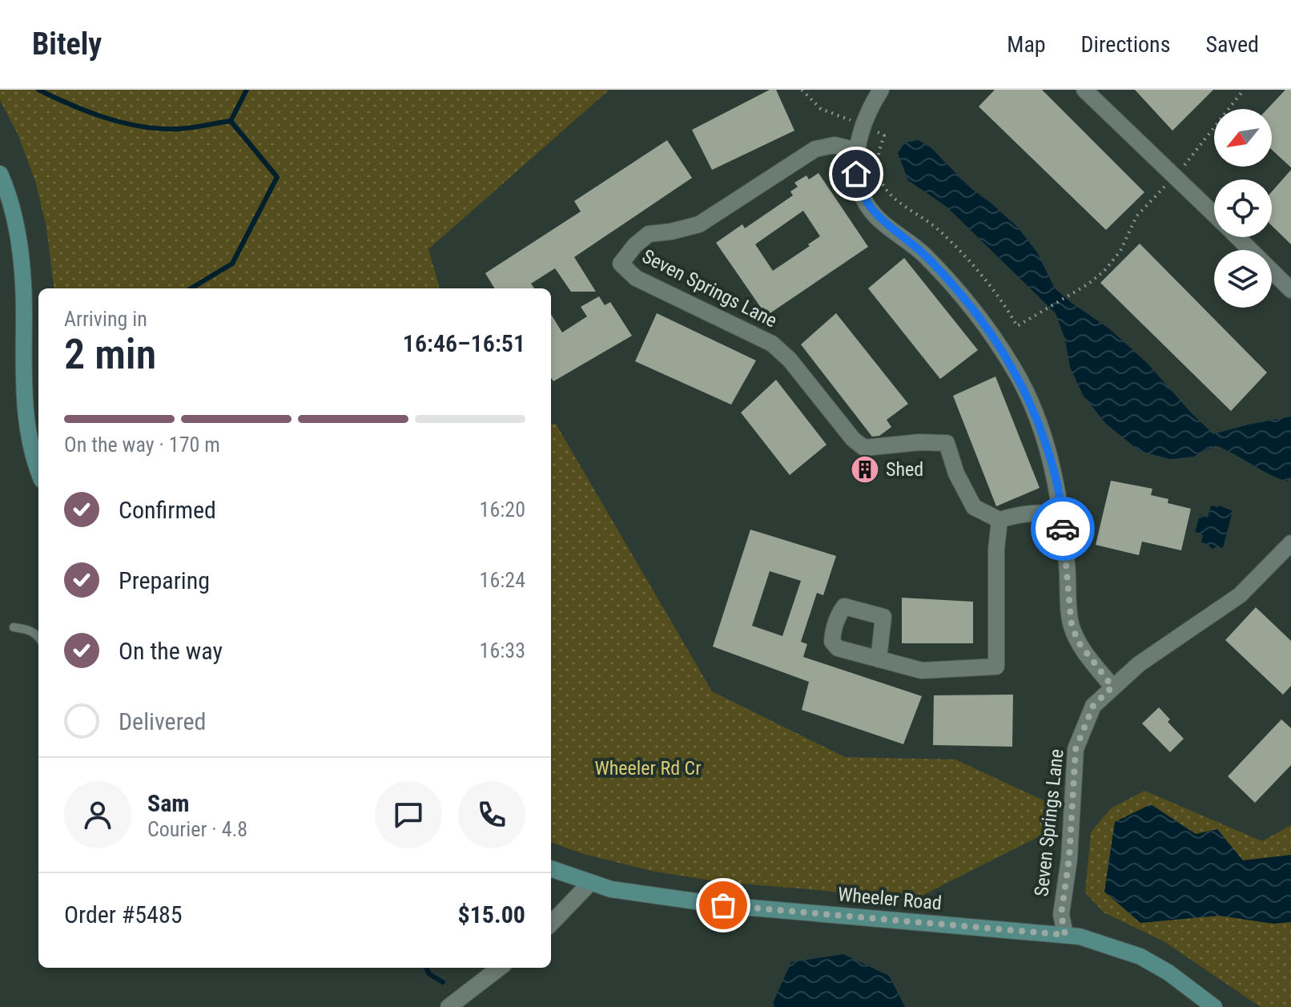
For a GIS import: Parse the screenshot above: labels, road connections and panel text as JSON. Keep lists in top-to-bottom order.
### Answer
{
  "streets": {
    "main road": ["Wheeler Road"],
    "street": ["Seven Springs Lane"]
  },
  "crossings": [
    ["Seven Springs Lane", "Wheeler Road"]
  ],
  "parks": ["Wheeler Rd Cr"],
  "places": {
    "building": ["Shed"]
  },
  "north": "bottom left",
  "page": {
    "header": "Bitely",
    "nav": ["Map", "Directions", "Saved"],
    "heading": ["2 min", "Arriving in", "16:46–16:51"],
    "panel": [
      "Sam",
      "Courier · 4.8",
      "Order #5485",
      "$15.00"
    ],
    "bar": "On the way · 170 m",
    "list": [
      ["Confirmed", "16:20"],
      ["Preparing", "16:24"],
      ["On the way", "16:33"],
      "Delivered"
    ]
  }
}
